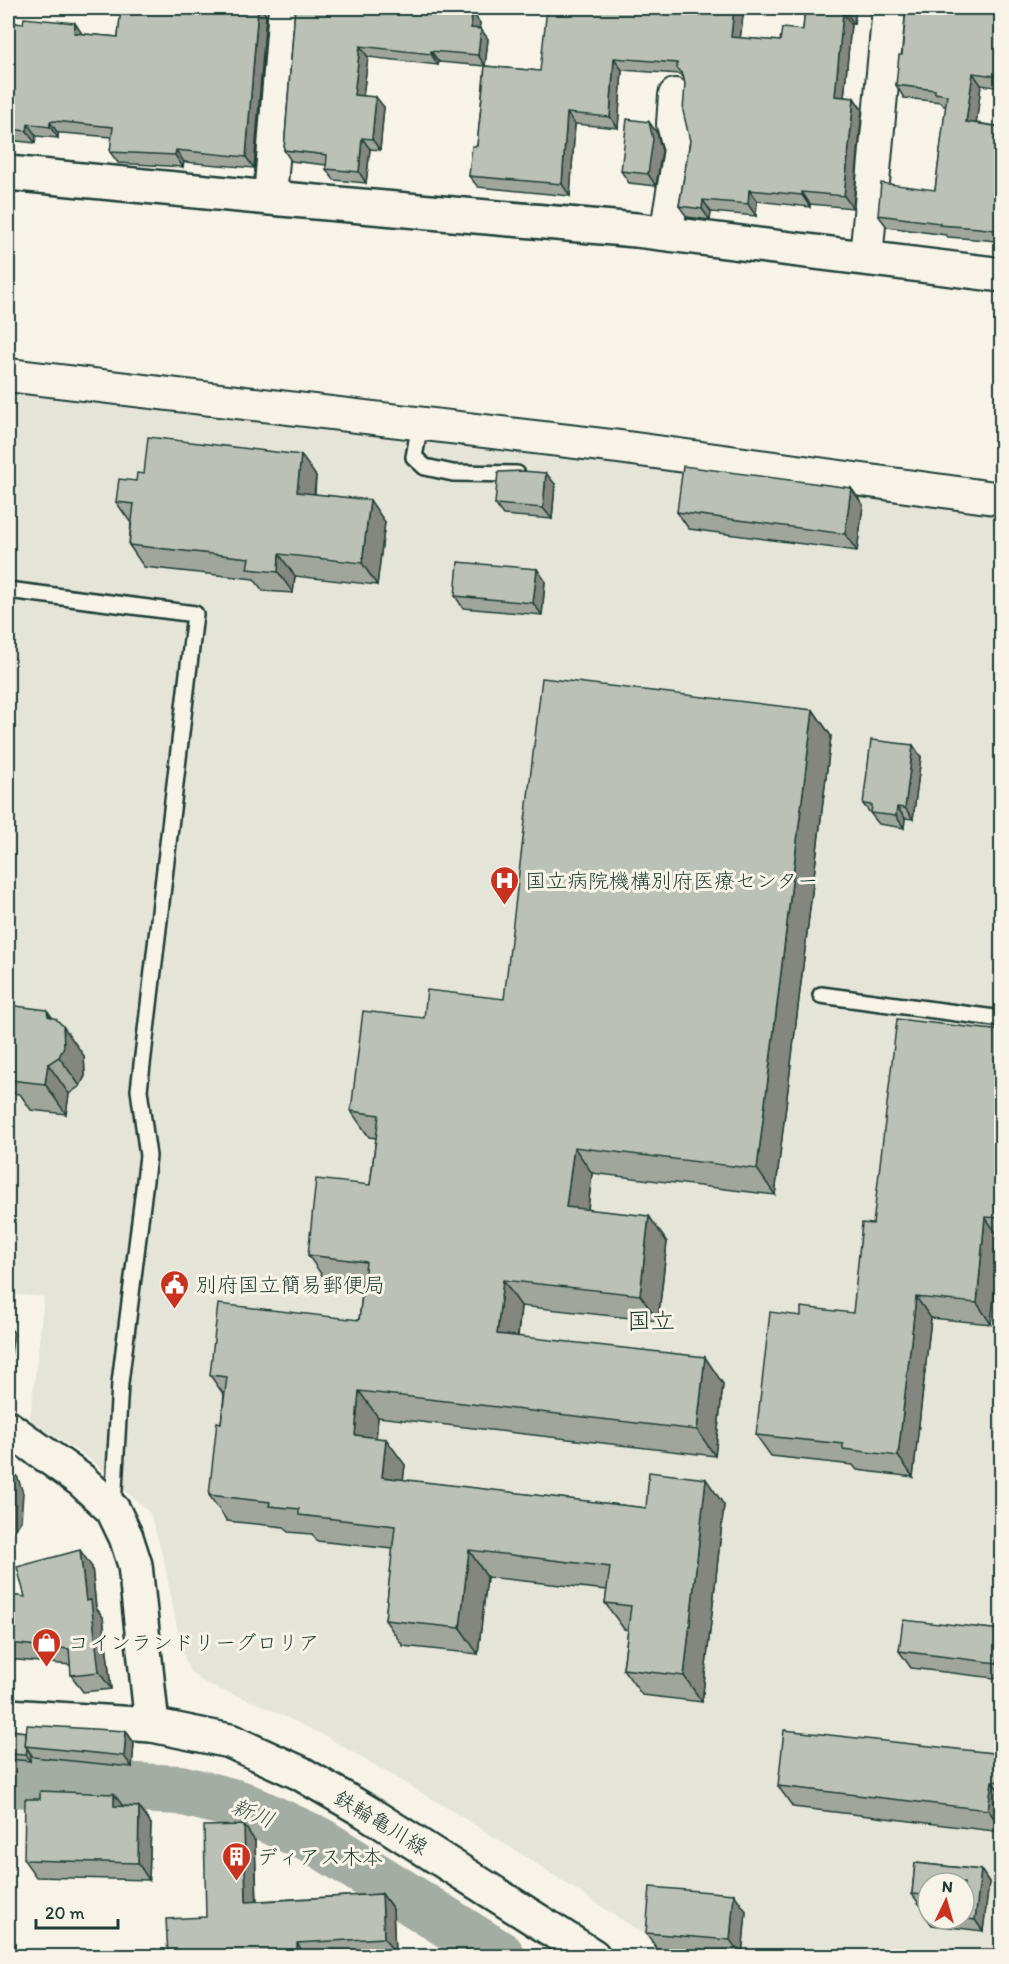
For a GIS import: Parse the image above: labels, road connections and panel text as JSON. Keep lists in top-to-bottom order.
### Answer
{
  "streets": {
    "street": ["鉄輪亀川線"]
  },
  "districts": ["国立"],
  "water": ["新川"],
  "places": {
    "hospital": ["国立病院機構別府医療センター"],
    "public building": ["別府国立簡易郵便局"],
    "shop": ["コインランドリーグロリア"],
    "building": ["ディアス木本"]
  },
  "scale_bar": "20 m",
  "north": "top"
}
